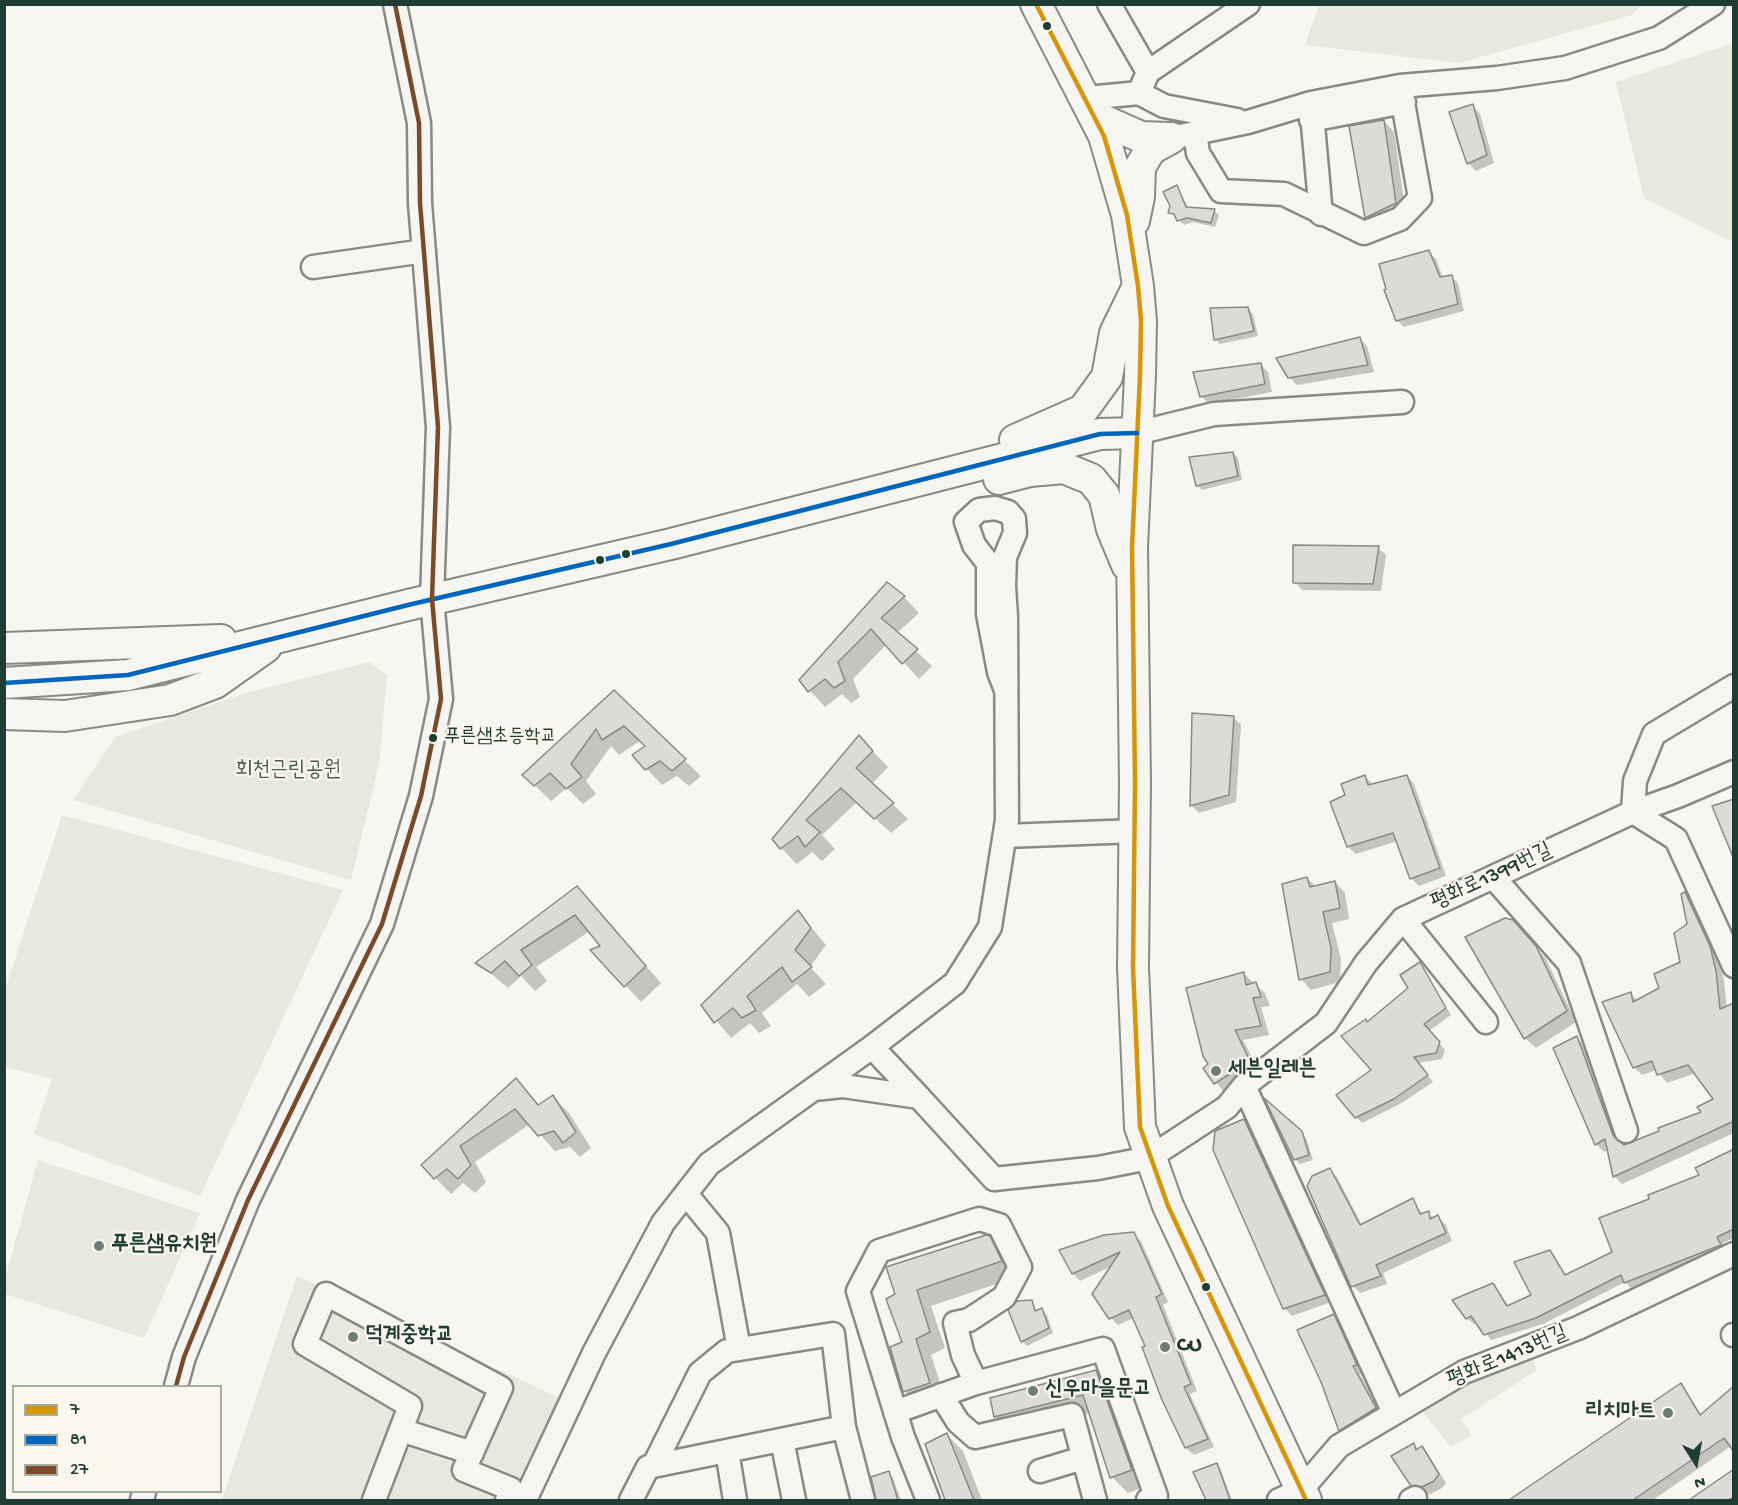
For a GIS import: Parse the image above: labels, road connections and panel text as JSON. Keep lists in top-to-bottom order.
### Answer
{
  "streets": {
    "street": ["평화로1399번길", "평화로1413번길"]
  },
  "parks": ["회천근린공원"],
  "places": [
    "푸른샘초등학교",
    "세븐일레븐",
    "푸른샘유치원",
    "덕계중학교",
    "CU",
    "신우마을문고",
    "리치마트"
  ],
  "lines": ["transit line 7", "transit line 27", "transit line 81"],
  "legend": ["7", "81", "27"],
  "north": "bottom"
}
